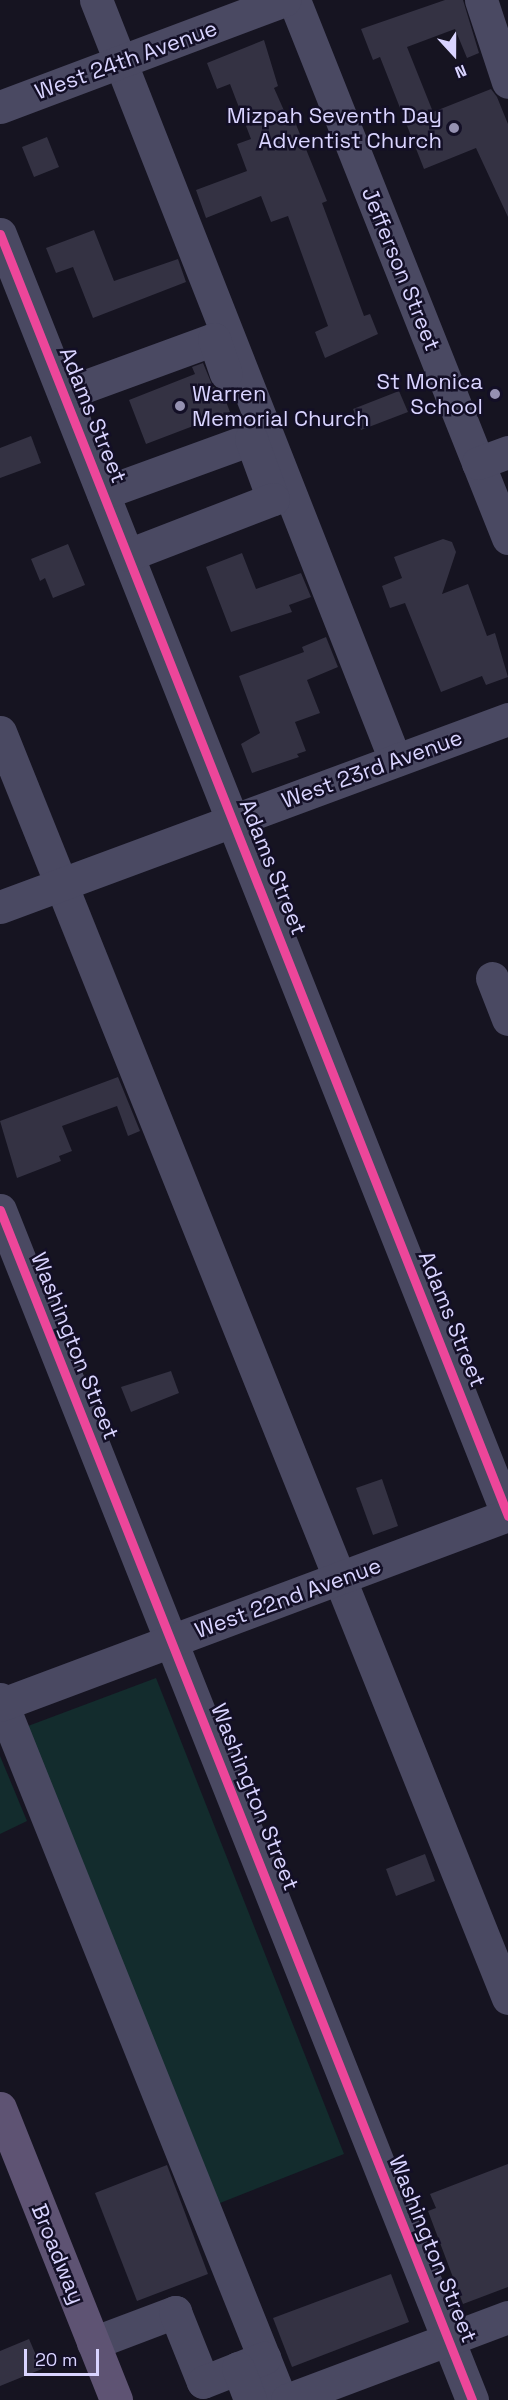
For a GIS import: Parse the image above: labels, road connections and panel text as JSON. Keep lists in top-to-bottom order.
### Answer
{
  "streets": {
    "main road": ["Broadway"],
    "street": [
      "West 24th Avenue",
      "Jefferson Street",
      "Adams Street",
      "West 23rd Avenue",
      "Washington Street",
      "West 22nd Avenue"
    ]
  },
  "crossings": [
    ["Adams Street", "West 23rd Avenue"],
    ["Adams Street", "West 22nd Avenue"],
    ["Washington Street", "West 22nd Avenue"]
  ],
  "places": ["Mizpah Seventh Day Adventist Church", "St Monica School", "Warren Memorial Church"],
  "scale_bar": "20 m",
  "north": "bottom"
}
